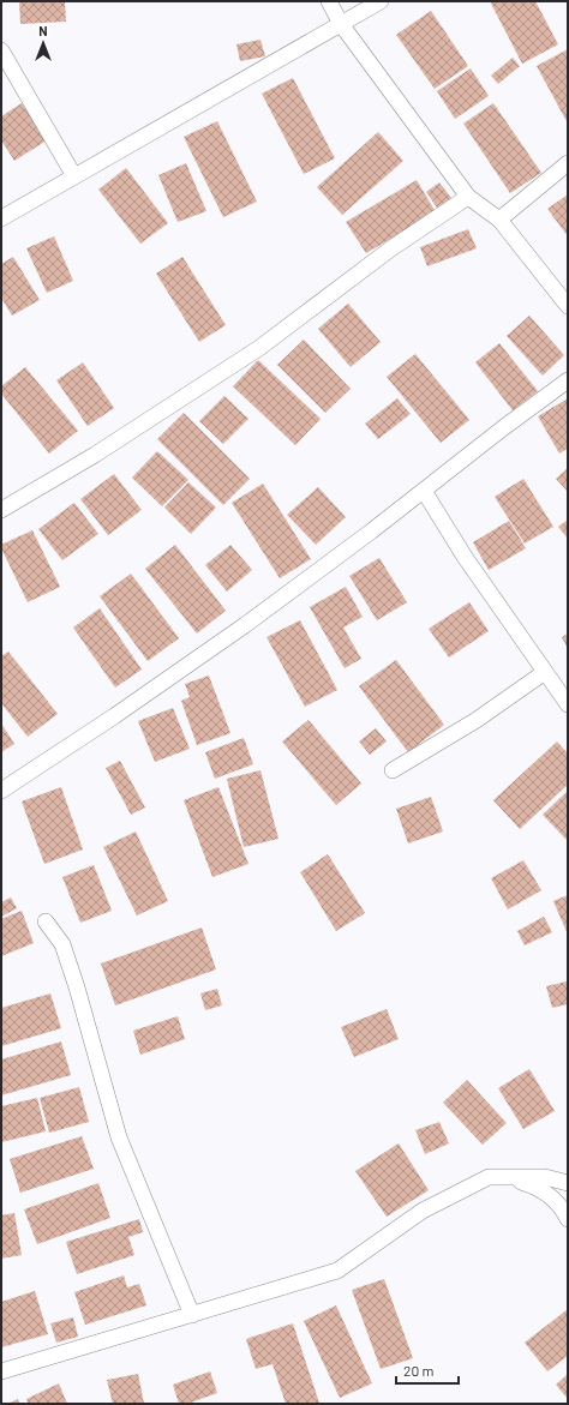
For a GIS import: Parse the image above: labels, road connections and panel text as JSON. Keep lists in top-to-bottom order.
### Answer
{
  "scale_bar": "20 m",
  "north": "top"
}
